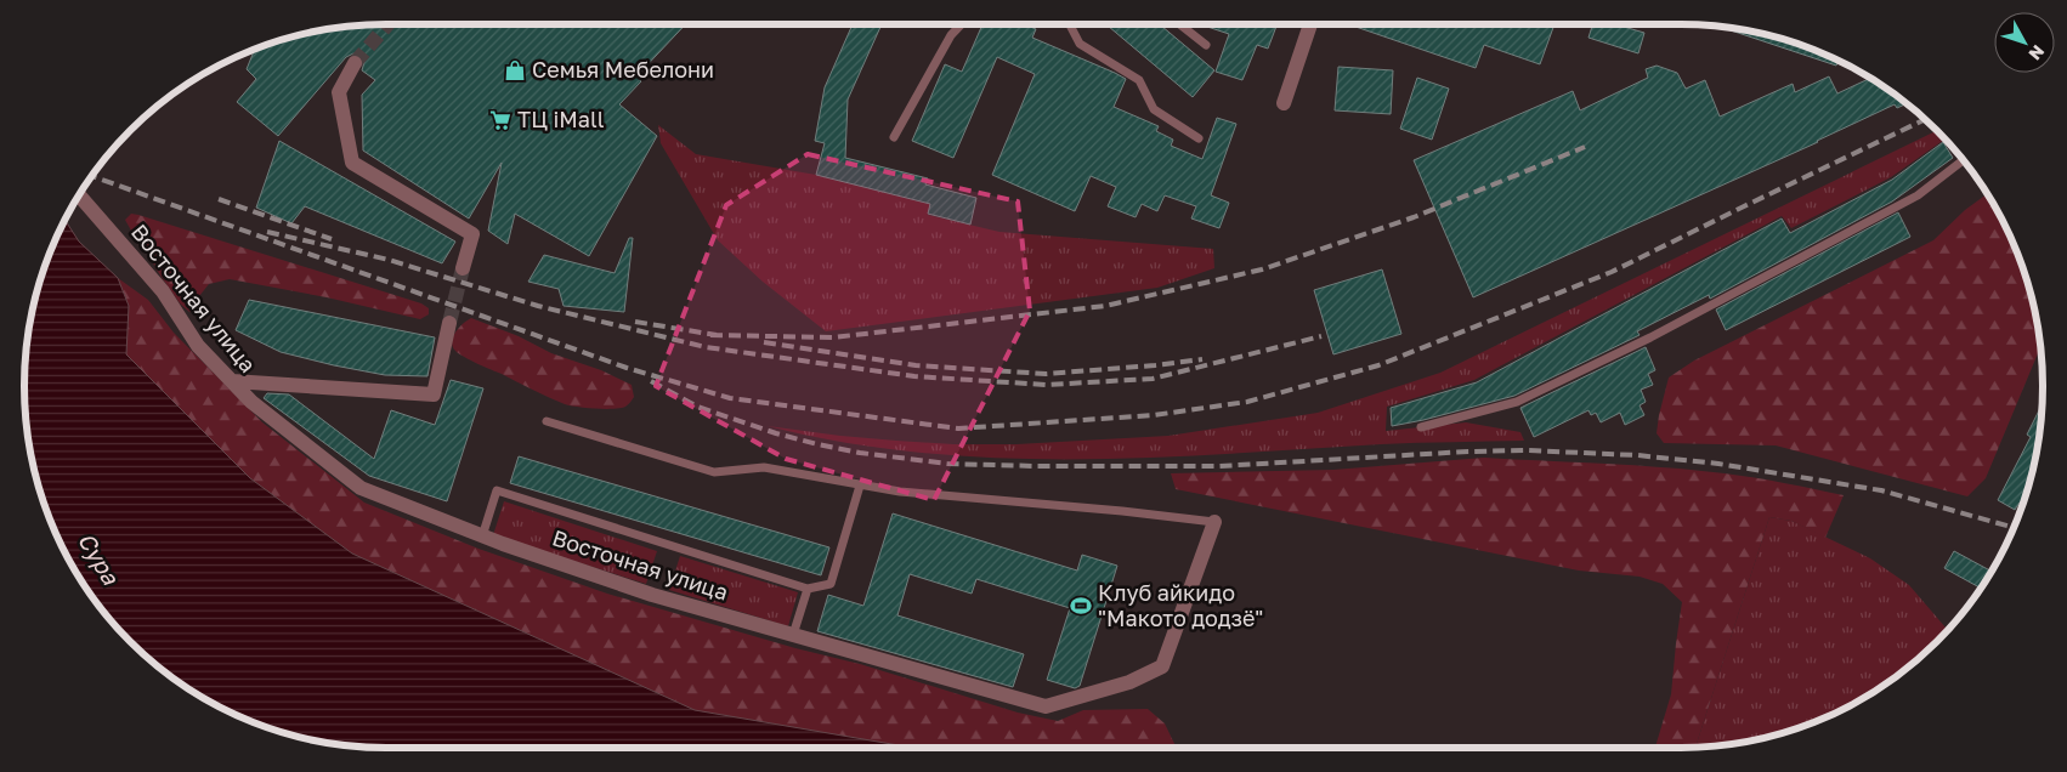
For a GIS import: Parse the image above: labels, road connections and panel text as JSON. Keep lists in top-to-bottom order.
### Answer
{
  "streets": {
    "street": ["Восточная улица"]
  },
  "water": ["Сура"],
  "places": {
    "shop": ["Семья Мебелони"],
    "supermarket": ["ТЦ iMall"],
    "sports": ["Клуб айкидо \"Макото додзё\""]
  },
  "north": "bottom right"
}
